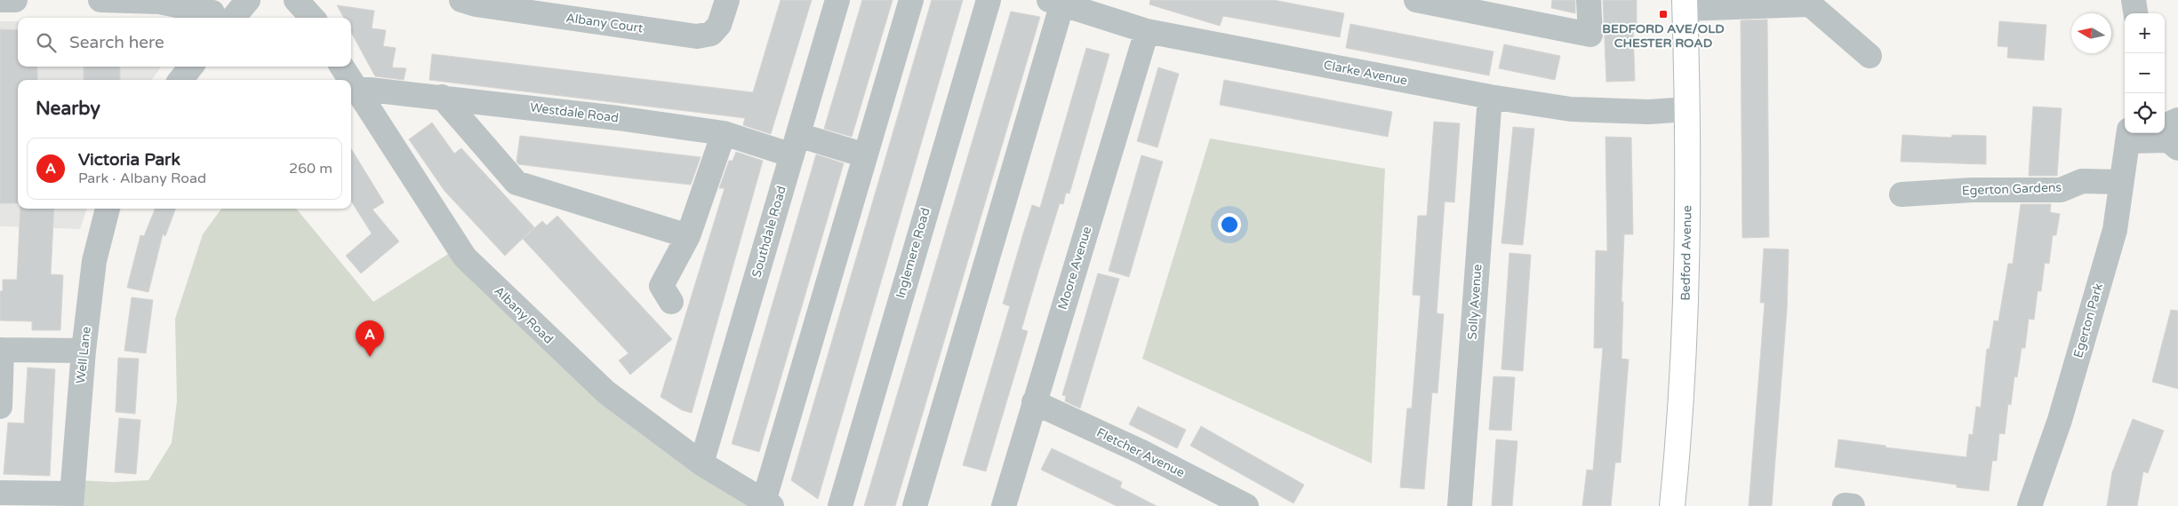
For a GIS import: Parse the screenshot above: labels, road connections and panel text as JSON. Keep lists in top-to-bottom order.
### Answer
{
  "streets": {
    "main road": ["Bedford Avenue"],
    "street": [
      "Albany Court",
      "Clarke Avenue",
      "Westdale Road",
      "Egerton Gardens",
      "Southdale Road",
      "Inglemere Road",
      "Moore Avenue",
      "Solly Avenue",
      "Albany Road",
      "Egerton Park",
      "Well Lane",
      "Fletcher Avenue"
    ]
  },
  "crossings": [
    ["Clarke Avenue", "Bedford Avenue"],
    ["Clarke Avenue", "Moore Avenue"],
    ["Clarke Avenue", "Solly Avenue"],
    ["Westdale Road", "Southdale Road"],
    ["Westdale Road", "Albany Road"],
    ["Egerton Gardens", "Egerton Park"],
    ["Southdale Road", "Albany Road"],
    ["Moore Avenue", "Fletcher Avenue"]
  ],
  "places": {
    "transit": ["BEDFORD AVE/OLD CHESTER ROAD"]
  },
  "north": "left",
  "page": {
    "map_buttons": ["+", "−"],
    "search": "Search here",
    "heading": "Nearby",
    "list": [
      {
        "mark": "A",
        "name": "Victoria Park",
        "note": "Park · Albany Road",
        "value": "260 m"
      }
    ],
    "pins": "A"
  }
}
